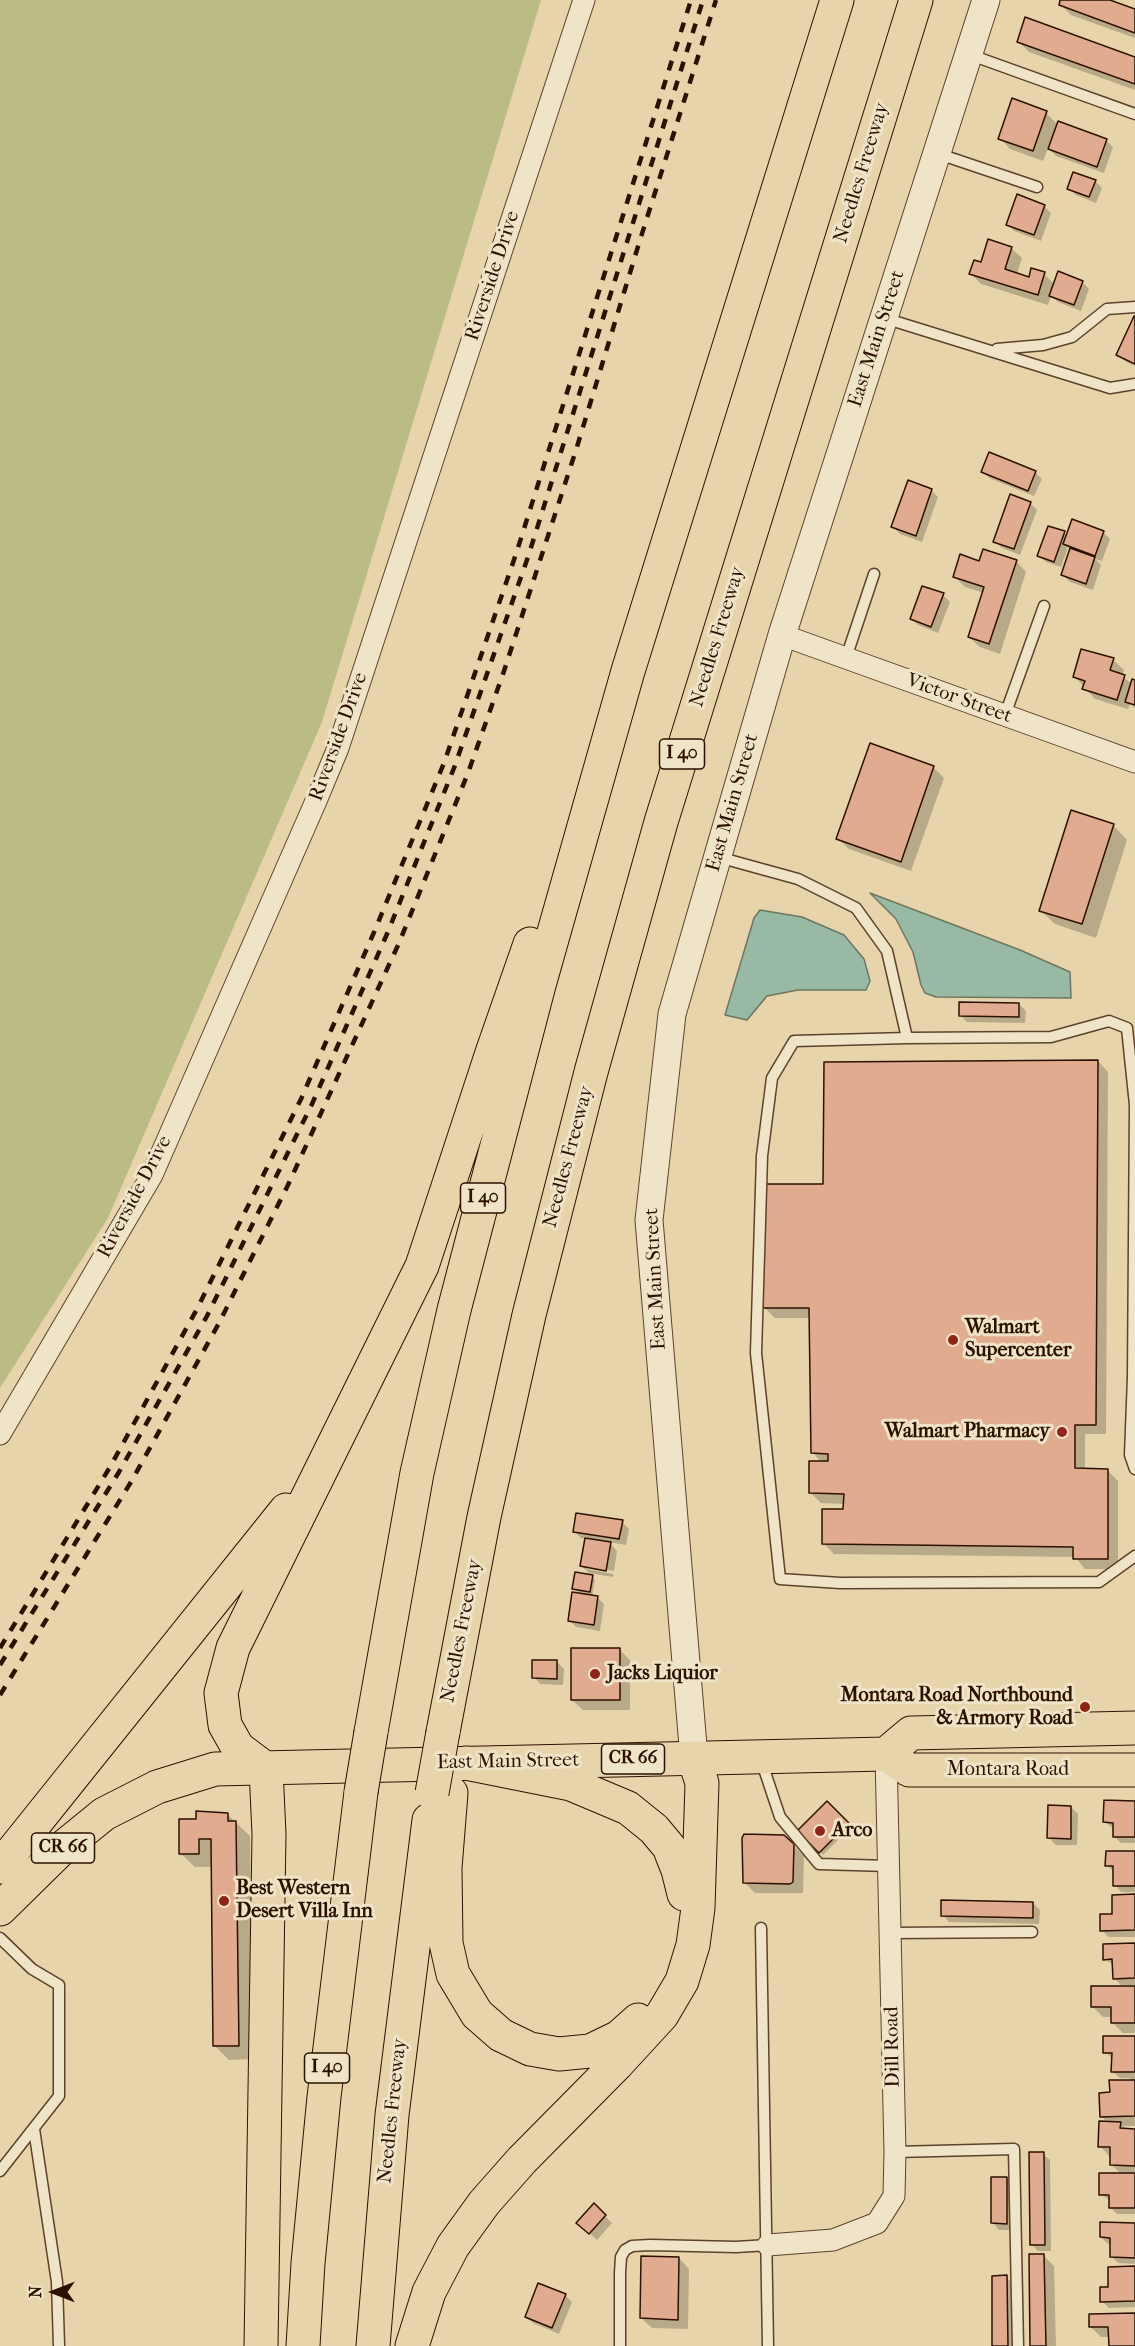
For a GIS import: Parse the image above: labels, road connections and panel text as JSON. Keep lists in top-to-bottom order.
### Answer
{
  "streets": {
    "main road": [
      "Needles Freeway",
      "East Main Street",
      "I 40",
      "CR 66",
      "Montara Road"
    ],
    "street": ["Riverside Drive", "Victor Street", "Dill Road"]
  },
  "crossings": [
    ["East Main Street", "Victor Street"],
    ["Montara Road", "Dill Road"]
  ],
  "places": [
    "Walmart Supercenter",
    "Walmart Pharmacy",
    "Jacks Liquior",
    "Montara Road Northbound & Armory Road",
    "Arco",
    "Best Western Desert Villa Inn"
  ],
  "north": "left"
}
